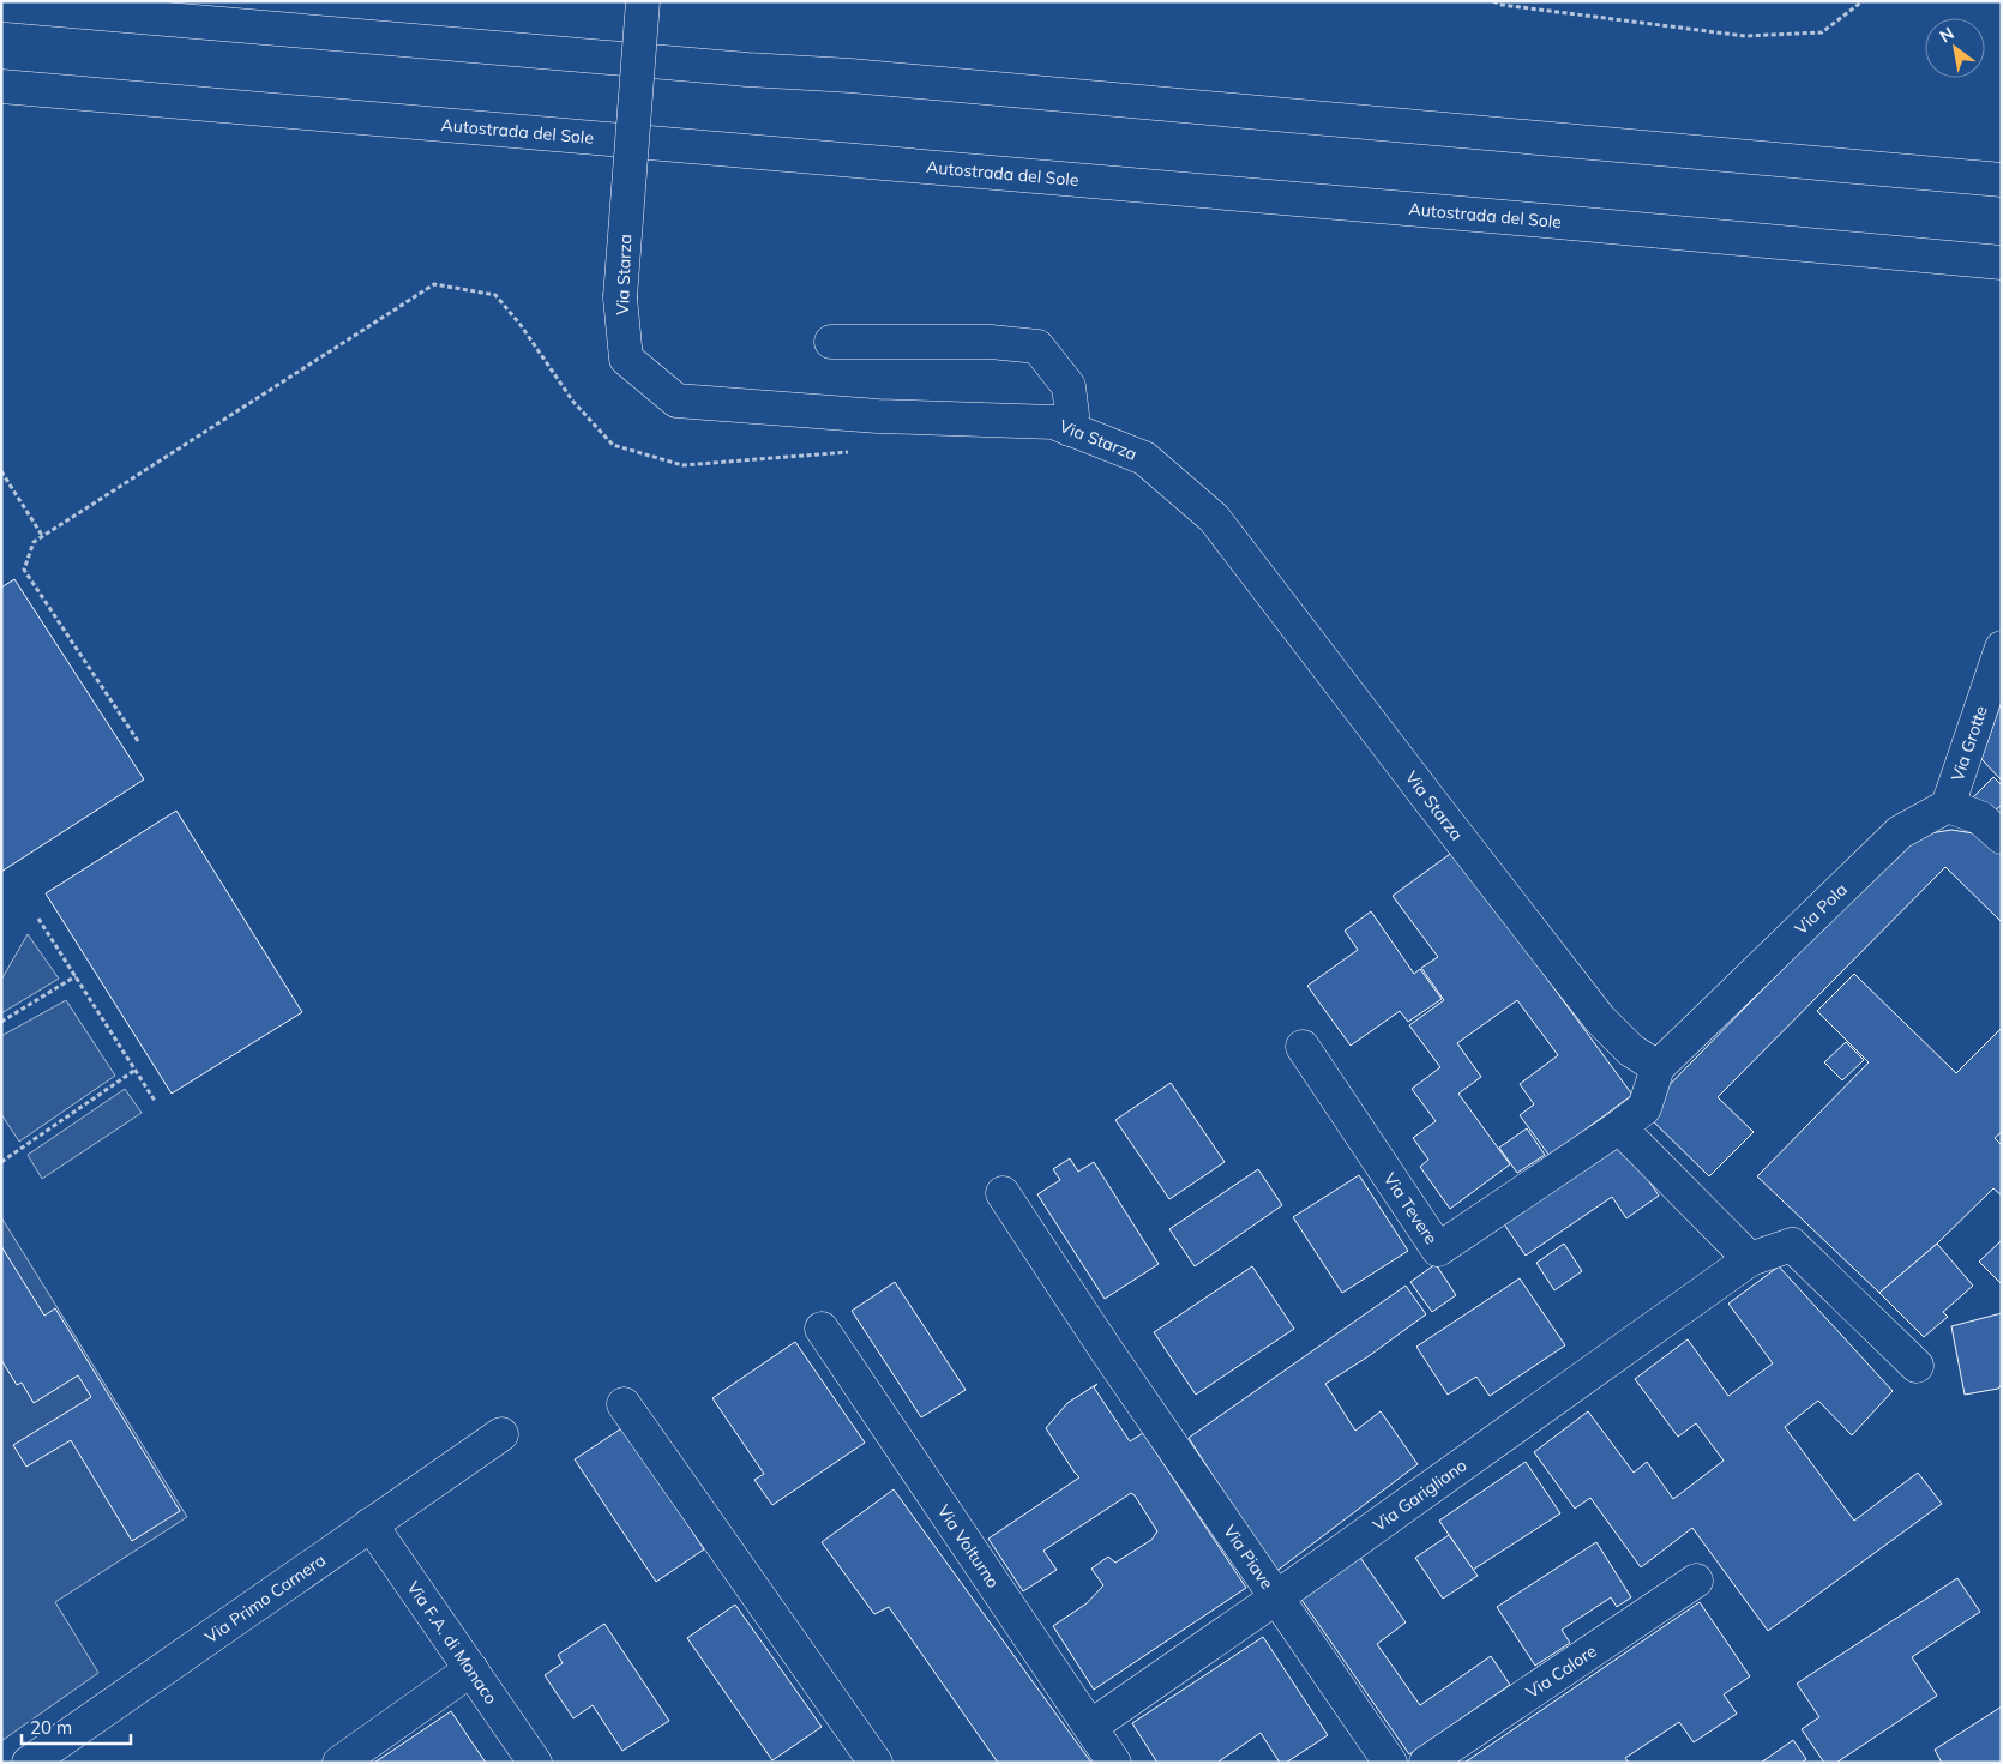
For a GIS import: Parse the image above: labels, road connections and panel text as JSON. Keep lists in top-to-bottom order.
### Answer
{
  "streets": {
    "main road": [
      "Autostrada del Sole",
      "Via Starza",
      "Via Grotte",
      "Via Pola",
      "Via Tevere",
      "Via Garigliano",
      "Via Volturno",
      "Via Piave",
      "Via Primo Carnera",
      "Via F.A. di Monaco",
      "Via Calore"
    ]
  },
  "crossings": [
    ["Via Starza", "Via Pola"],
    ["Via Grotte", "Via Pola"],
    ["Via Garigliano", "Via Volturno"],
    ["Via Garigliano", "Via Piave"],
    ["Via Primo Carnera", "Via F.A. di Monaco"]
  ],
  "scale_bar": "20 m",
  "north": "top left"
}
